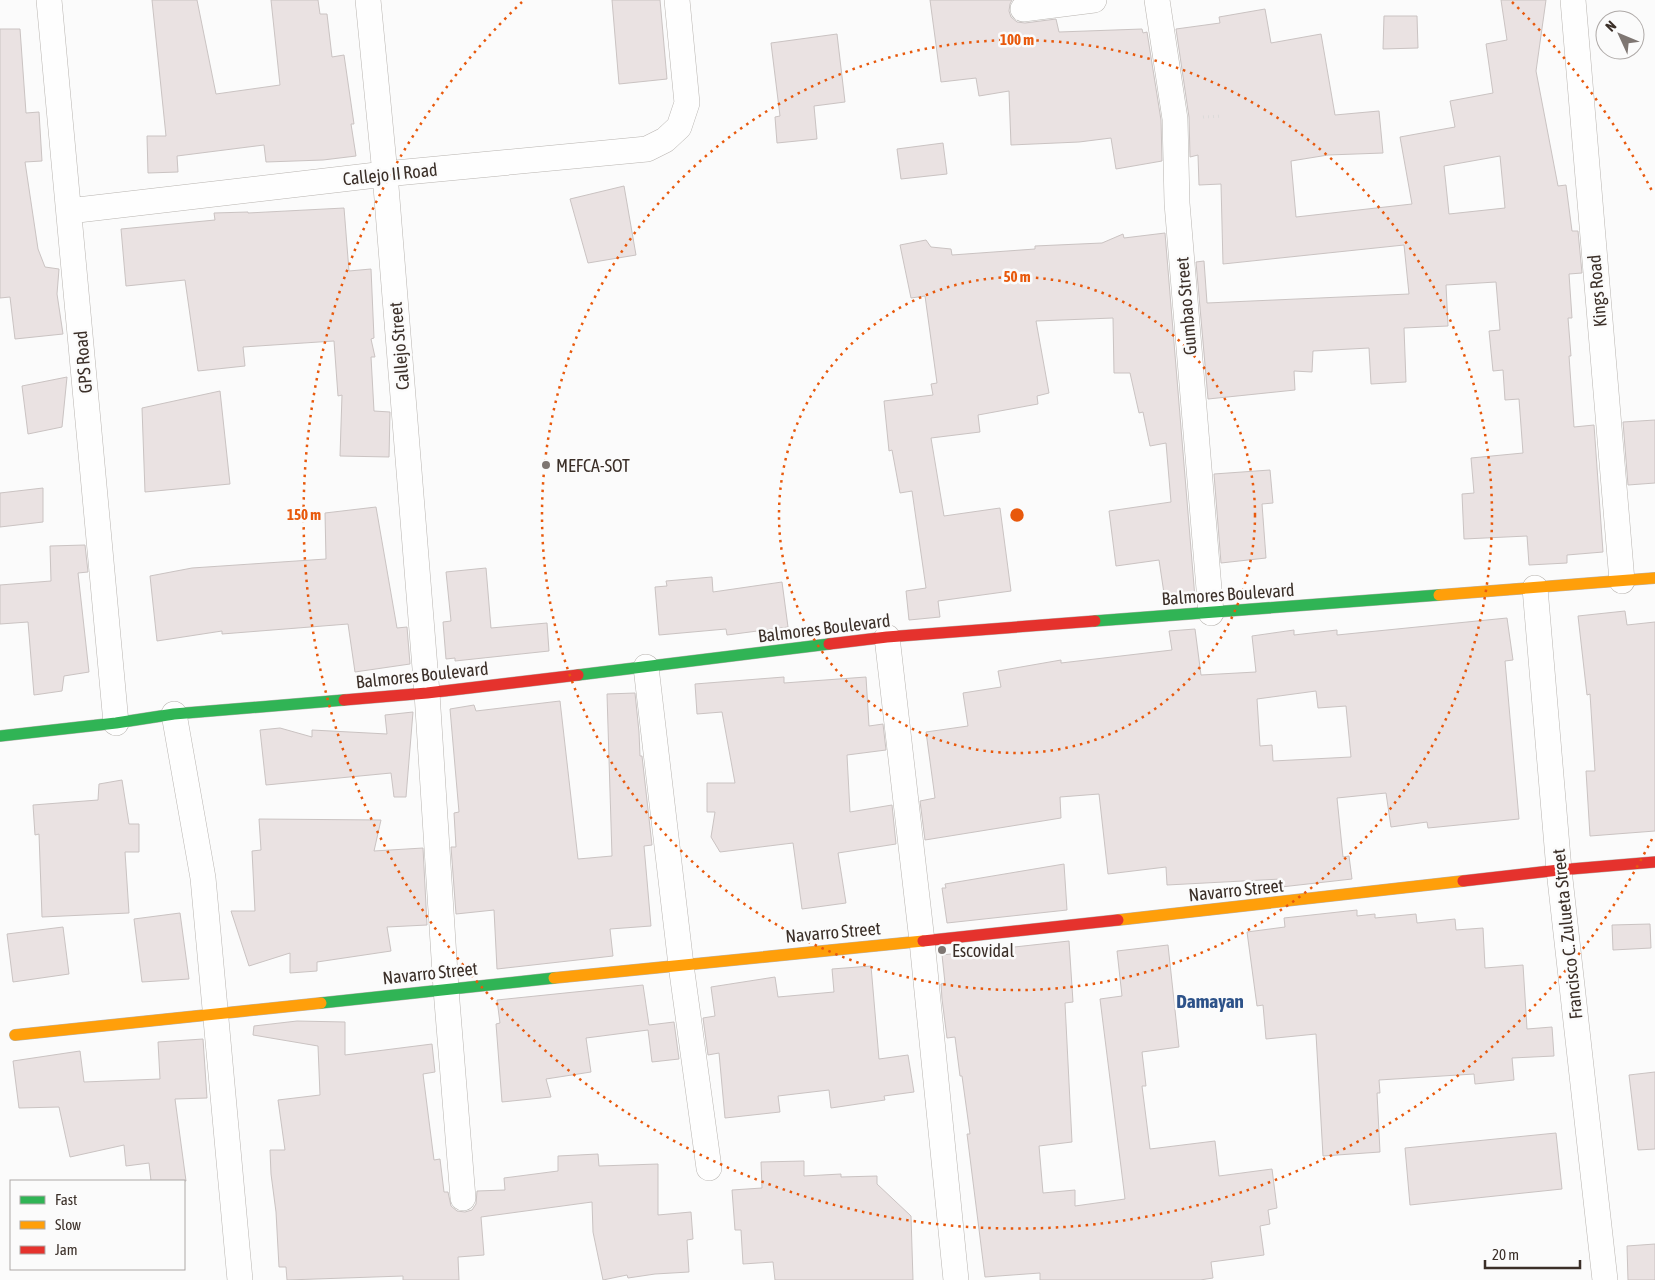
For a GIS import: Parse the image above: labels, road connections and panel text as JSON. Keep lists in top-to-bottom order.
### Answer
{
  "streets": {
    "main road": ["Balmores Boulevard", "Navarro Street"],
    "street": [
      "Callejo II Road",
      "Kings Road",
      "Gumbao Street",
      "Callejo Street",
      "GPS Road",
      "Francisco C. Zulueta Street"
    ]
  },
  "crossings": [
    ["Callejo II Road", "Callejo Street"],
    ["Callejo II Road", "GPS Road"],
    ["Kings Road", "Balmores Boulevard"],
    ["Gumbao Street", "Balmores Boulevard"],
    ["Callejo Street", "Balmores Boulevard"],
    ["Callejo Street", "Navarro Street"],
    ["GPS Road", "Balmores Boulevard"],
    ["Balmores Boulevard", "Francisco C. Zulueta Street"],
    ["Navarro Street", "Francisco C. Zulueta Street"]
  ],
  "districts": ["Damayan"],
  "places": ["MEFCA-SOT", "Escovidal"],
  "legend": ["Fast", "Slow", "Jam"],
  "scale_bar": "20 m",
  "north": "top left",
  "rings": ["100 m", "50 m", "150 m"]
}
